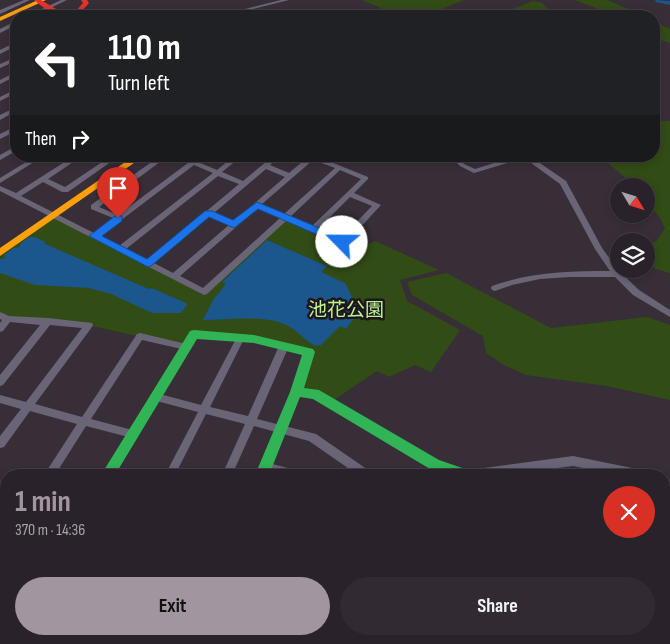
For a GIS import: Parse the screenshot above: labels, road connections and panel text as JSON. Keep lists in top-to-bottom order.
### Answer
{
  "parks": ["池花公園"],
  "north": "bottom right",
  "page": {
    "turn": ["110 m", "Turn left"],
    "then": "Then",
    "heading": ["1 min", "370 m · 14:36"],
    "buttons": ["Exit", "Share"]
  }
}
